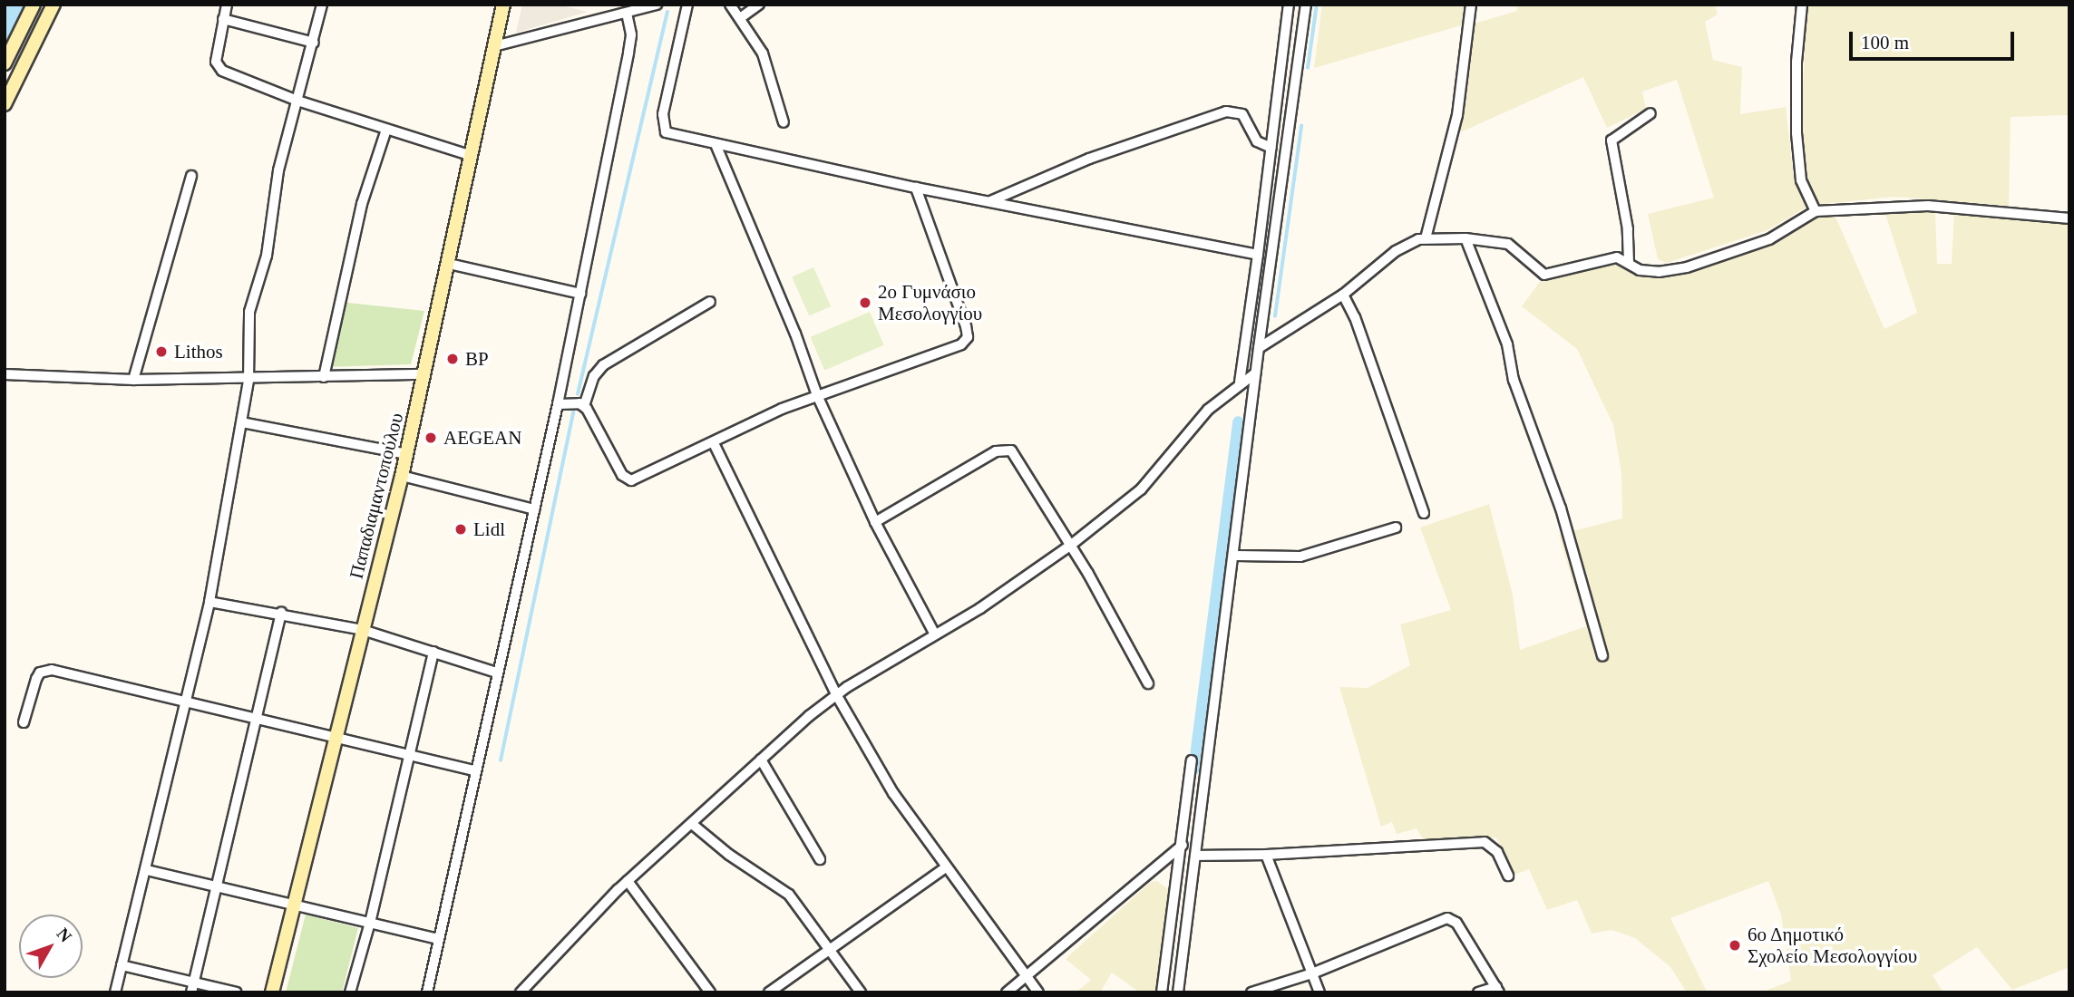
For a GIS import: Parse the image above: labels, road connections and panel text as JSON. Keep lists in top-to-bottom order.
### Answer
{
  "streets": {
    "main road": ["Παπαδιαμαντοπούλου"]
  },
  "places": [
    "2ο Γυμνάσιο Μεσολογγίου",
    "Lithos",
    "BP",
    "AEGEAN",
    "Lidl",
    "6ο Δημοτικό Σχολείο Μεσολογγίου"
  ],
  "scale_bar": "100 m",
  "north": "top right"
}
